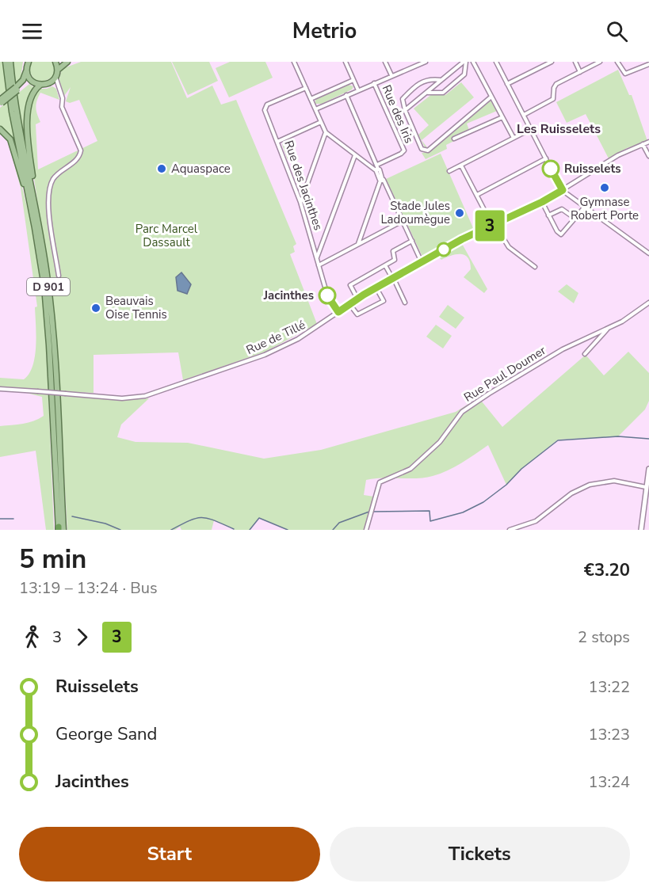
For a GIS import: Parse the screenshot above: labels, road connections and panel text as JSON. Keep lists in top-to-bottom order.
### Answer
{
  "streets": {
    "main road": ["D 901"],
    "street": [
      "Rue des Iris",
      "Rue des Jacinthes",
      "Rue de Tillé",
      "Rue Paul Doumer"
    ]
  },
  "crossings": [
    ["Rue des Jacinthes", "Rue de Tillé"]
  ],
  "districts": ["Les Ruisselets"],
  "parks": ["Parc Marcel Dassault"],
  "places": [
    "Aquaspace",
    "Ruisselets",
    "Gymnase Robert Porte",
    "Stade Jules Ladoumègue",
    "Jacinthes",
    "Beauvais Oise Tennis"
  ],
  "lines": ["bus line 3"],
  "page": {
    "header": "Metrio",
    "on_map": "3",
    "heading": ["5 min", "13:19 – 13:24 · Bus", "€3.20"],
    "legs": ["3", "3", "2 stops"],
    "list": [
      {
        "name": "Ruisselets",
        "value": "13:22"
      },
      {
        "name": "George Sand",
        "value": "13:23"
      },
      {
        "name": "Jacinthes",
        "value": "13:24"
      }
    ],
    "buttons": ["Start", "Tickets"]
  }
}
